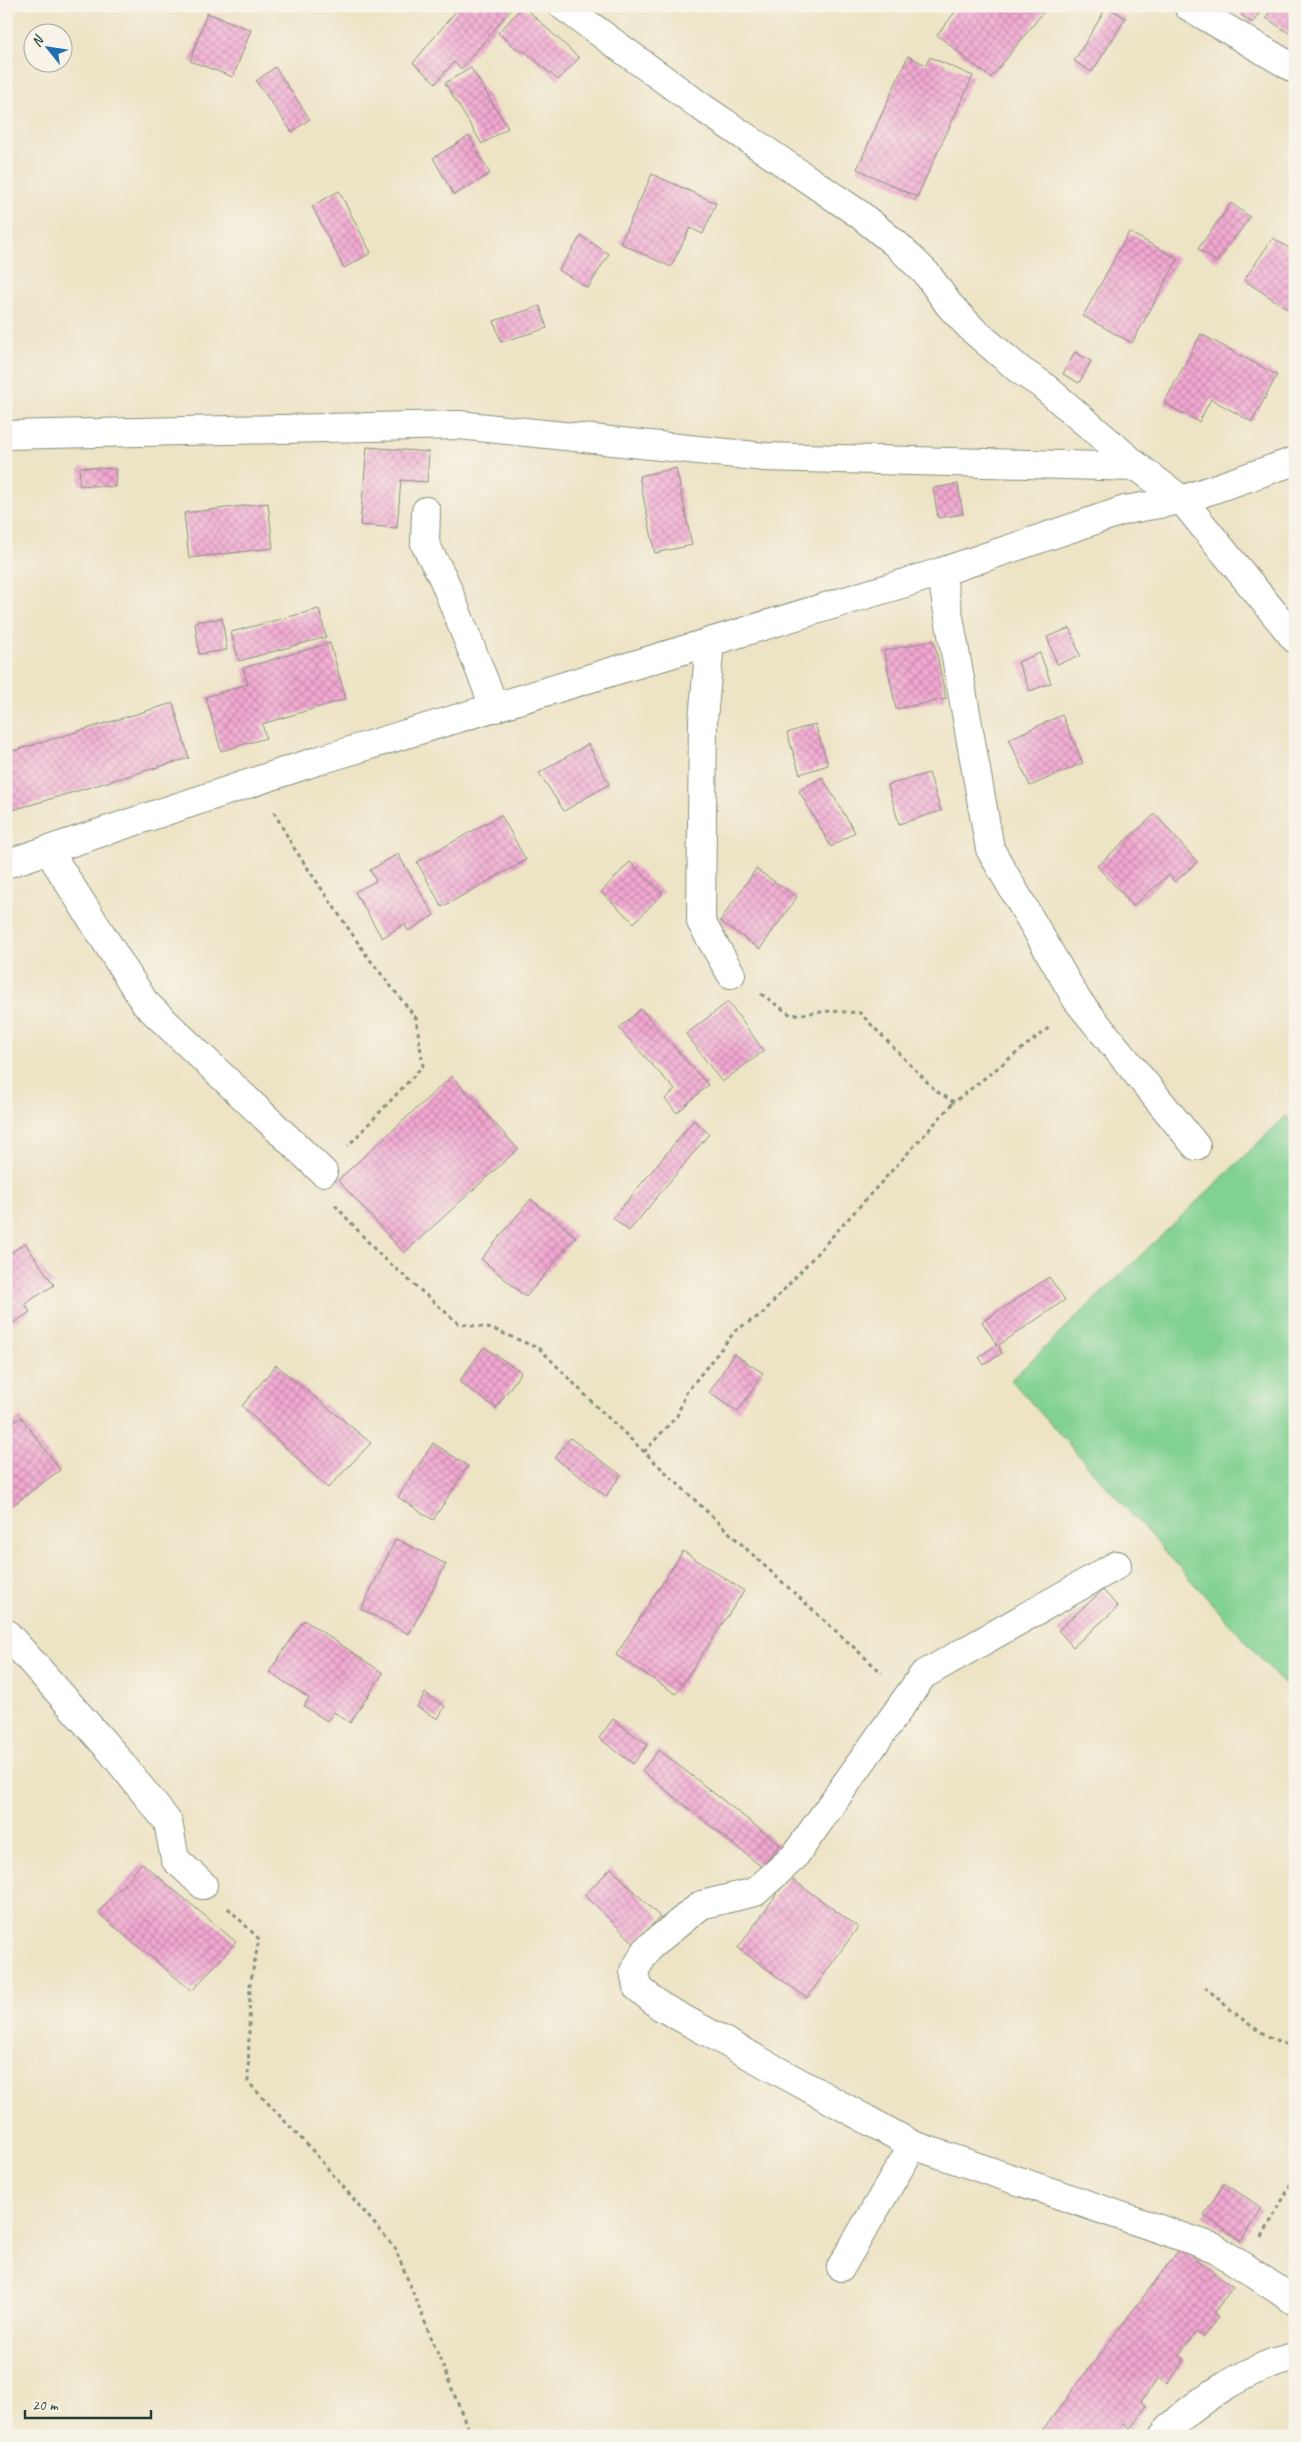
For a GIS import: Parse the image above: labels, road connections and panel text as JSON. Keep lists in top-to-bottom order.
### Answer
{
  "scale_bar": "20 m",
  "north": "top left"
}
